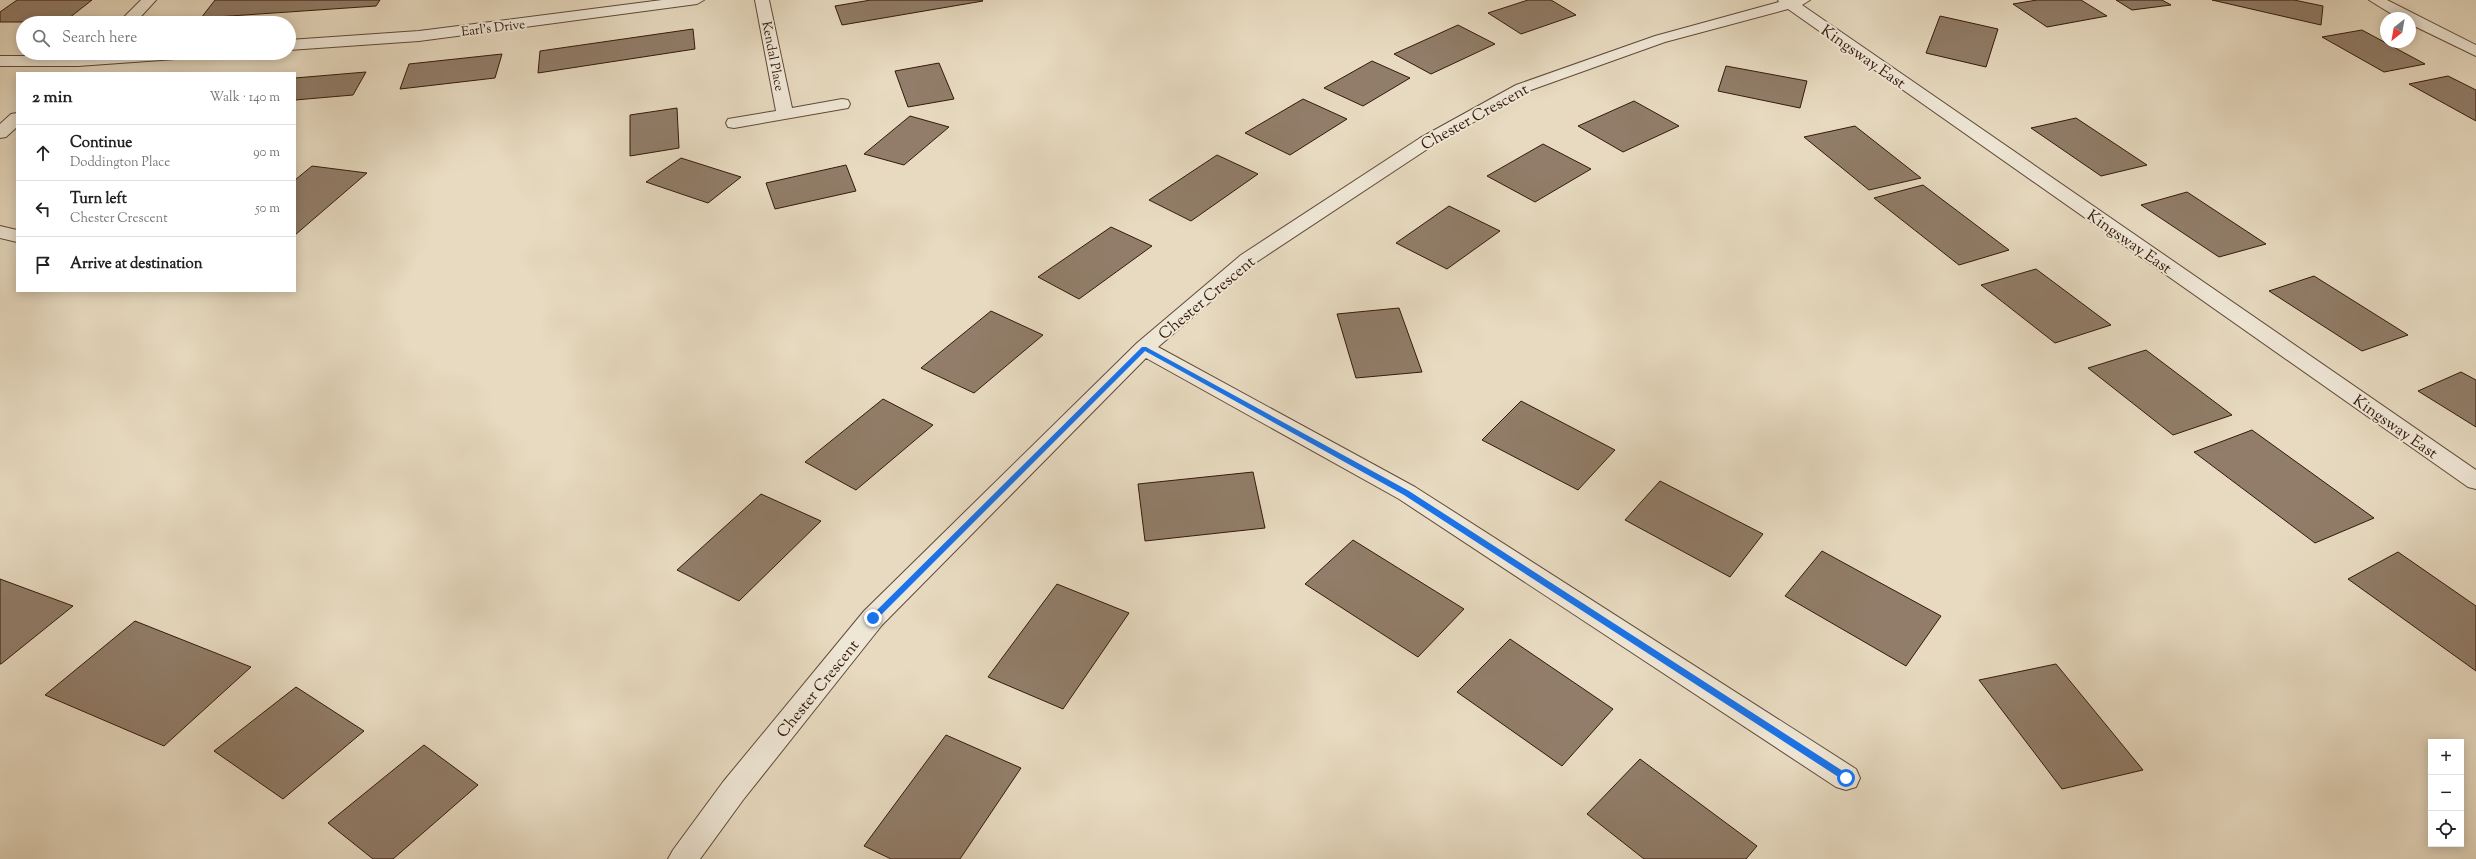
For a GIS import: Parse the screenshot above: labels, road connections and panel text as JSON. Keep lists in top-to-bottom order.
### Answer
{
  "streets": {
    "street": [
      "Earl's Drive",
      "Kendal Place",
      "Kingsway East",
      "Chester Crescent"
    ]
  },
  "crossings": [
    ["Kingsway East", "Chester Crescent"]
  ],
  "north": "bottom left",
  "page": {
    "search": "Search here",
    "heading": ["2 min", "Walk · 140 m"],
    "list": [
      ["Continue", "Doddington Place", "90 m"],
      ["Turn left", "Chester Crescent", "50 m"],
      "Arrive at destination"
    ],
    "map_buttons": ["+", "−"]
  }
}
